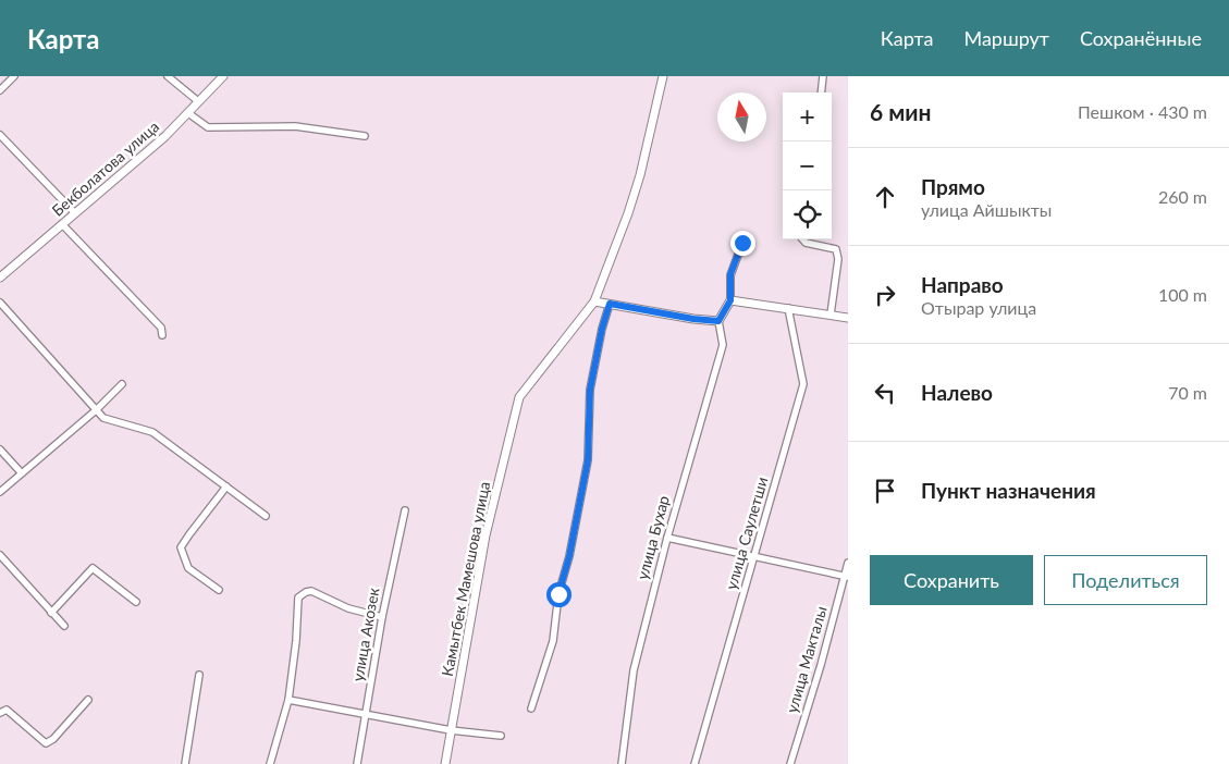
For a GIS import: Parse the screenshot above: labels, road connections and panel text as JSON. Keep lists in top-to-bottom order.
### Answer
{
  "streets": {
    "street": [
      "Бекболатова улица",
      "улица Саулетши",
      "улица Бухар",
      "Камытбек Мамешова улица",
      "улица Акозек",
      "улица Макталы"
    ]
  },
  "north": "top",
  "page": {
    "header": "Карта",
    "nav": ["Карта", "Маршрут", "Сохранённые"],
    "heading": ["6 мин", "Пешком · 430 m"],
    "map_buttons": ["+", "−"],
    "list": [
      ["Прямо", "улица Айшыкты", "260 m"],
      ["Направо", "Отырар улица", "100 m"],
      ["Налево", "70 m"],
      "Пункт назначения"
    ],
    "buttons": ["Сохранить", "Поделиться"]
  }
}
